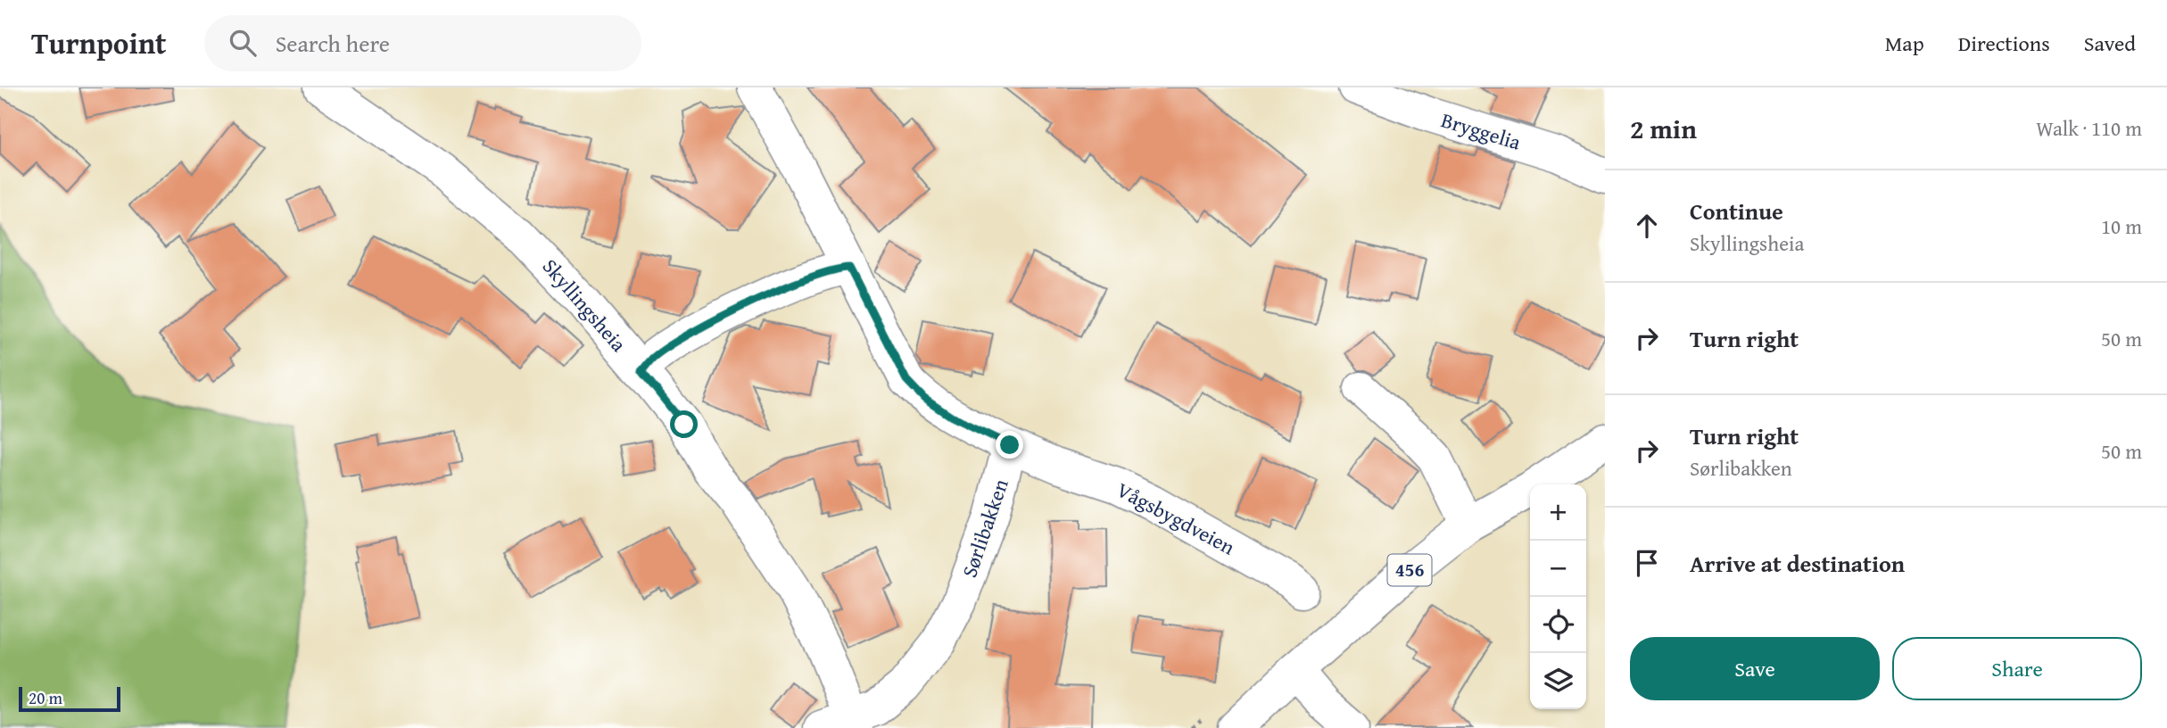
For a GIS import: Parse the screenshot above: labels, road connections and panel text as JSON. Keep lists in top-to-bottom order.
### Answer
{
  "streets": {
    "street": [
      "Bryggelia",
      "Skyllingsheia",
      "Vågsbygdveien",
      "Sørlibakken",
      "456"
    ]
  },
  "crossings": [
    ["Skyllingsheia", "Sørlibakken"],
    ["Vågsbygdveien", "Sørlibakken"]
  ],
  "scale_bar": "20 m",
  "page": {
    "header": "Turnpoint",
    "search": "Search here",
    "nav": ["Map", "Directions", "Saved"],
    "heading": ["2 min", "Walk · 110 m"],
    "list": [
      ["Continue", "Skyllingsheia", "10 m"],
      ["Turn right", "50 m"],
      ["Turn right", "Sørlibakken", "50 m"],
      "Arrive at destination"
    ],
    "map_buttons": ["+", "−"],
    "buttons": ["Save", "Share"],
    "scale": "20 m"
  }
}
